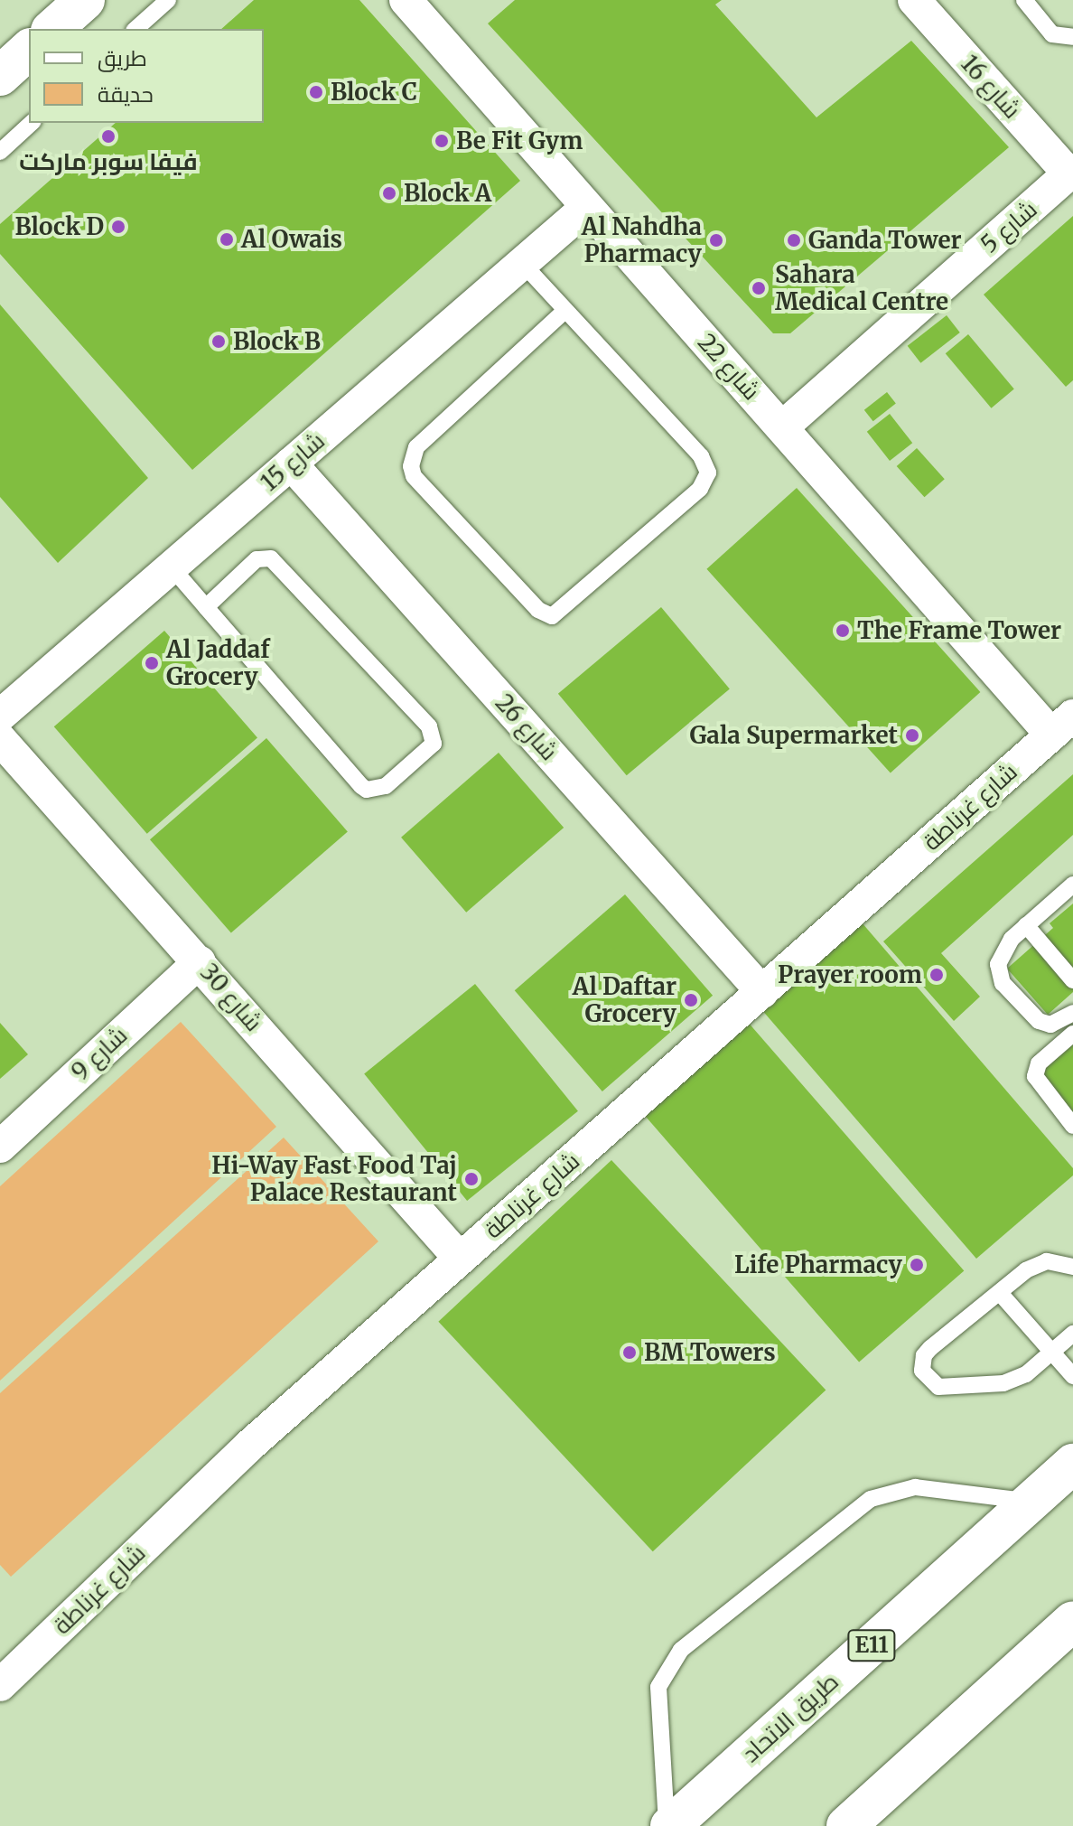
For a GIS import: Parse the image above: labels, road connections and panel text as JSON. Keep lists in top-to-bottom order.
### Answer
{
  "streets": {
    "main road": ["E11", "طريق الاتحاد"],
    "street": [
      "شارع 16",
      "شارع 5",
      "شارع 22",
      "شارع 15",
      "شارع 26",
      "شارع غرناطة",
      "شارع 30",
      "شارع 9"
    ]
  },
  "crossings": [
    ["شارع 16", "شارع 5"],
    ["شارع 5", "شارع 22"],
    ["شارع 22", "شارع 15"],
    ["شارع 22", "شارع غرناطة"],
    ["شارع 15", "شارع 26"],
    ["شارع 26", "شارع غرناطة"],
    ["شارع غرناطة", "شارع 30"],
    ["شارع 30", "شارع 9"]
  ],
  "places": [
    "Block C",
    "فيفا سوبر ماركت",
    "Be Fit Gym",
    "Block A",
    "Block D",
    "Al Owais",
    "Al Nahdha Pharmacy",
    "Ganda Tower",
    "Sahara Medical Centre",
    "Block B",
    "The Frame Tower",
    "Al Jaddaf Grocery",
    "Gala Supermarket",
    "Prayer room",
    "Al Daftar Grocery",
    "Hi-Way Fast Food Taj Palace Restaurant",
    "Life Pharmacy",
    "BM Towers"
  ],
  "legend": ["طريق", "حديقة"]
}
